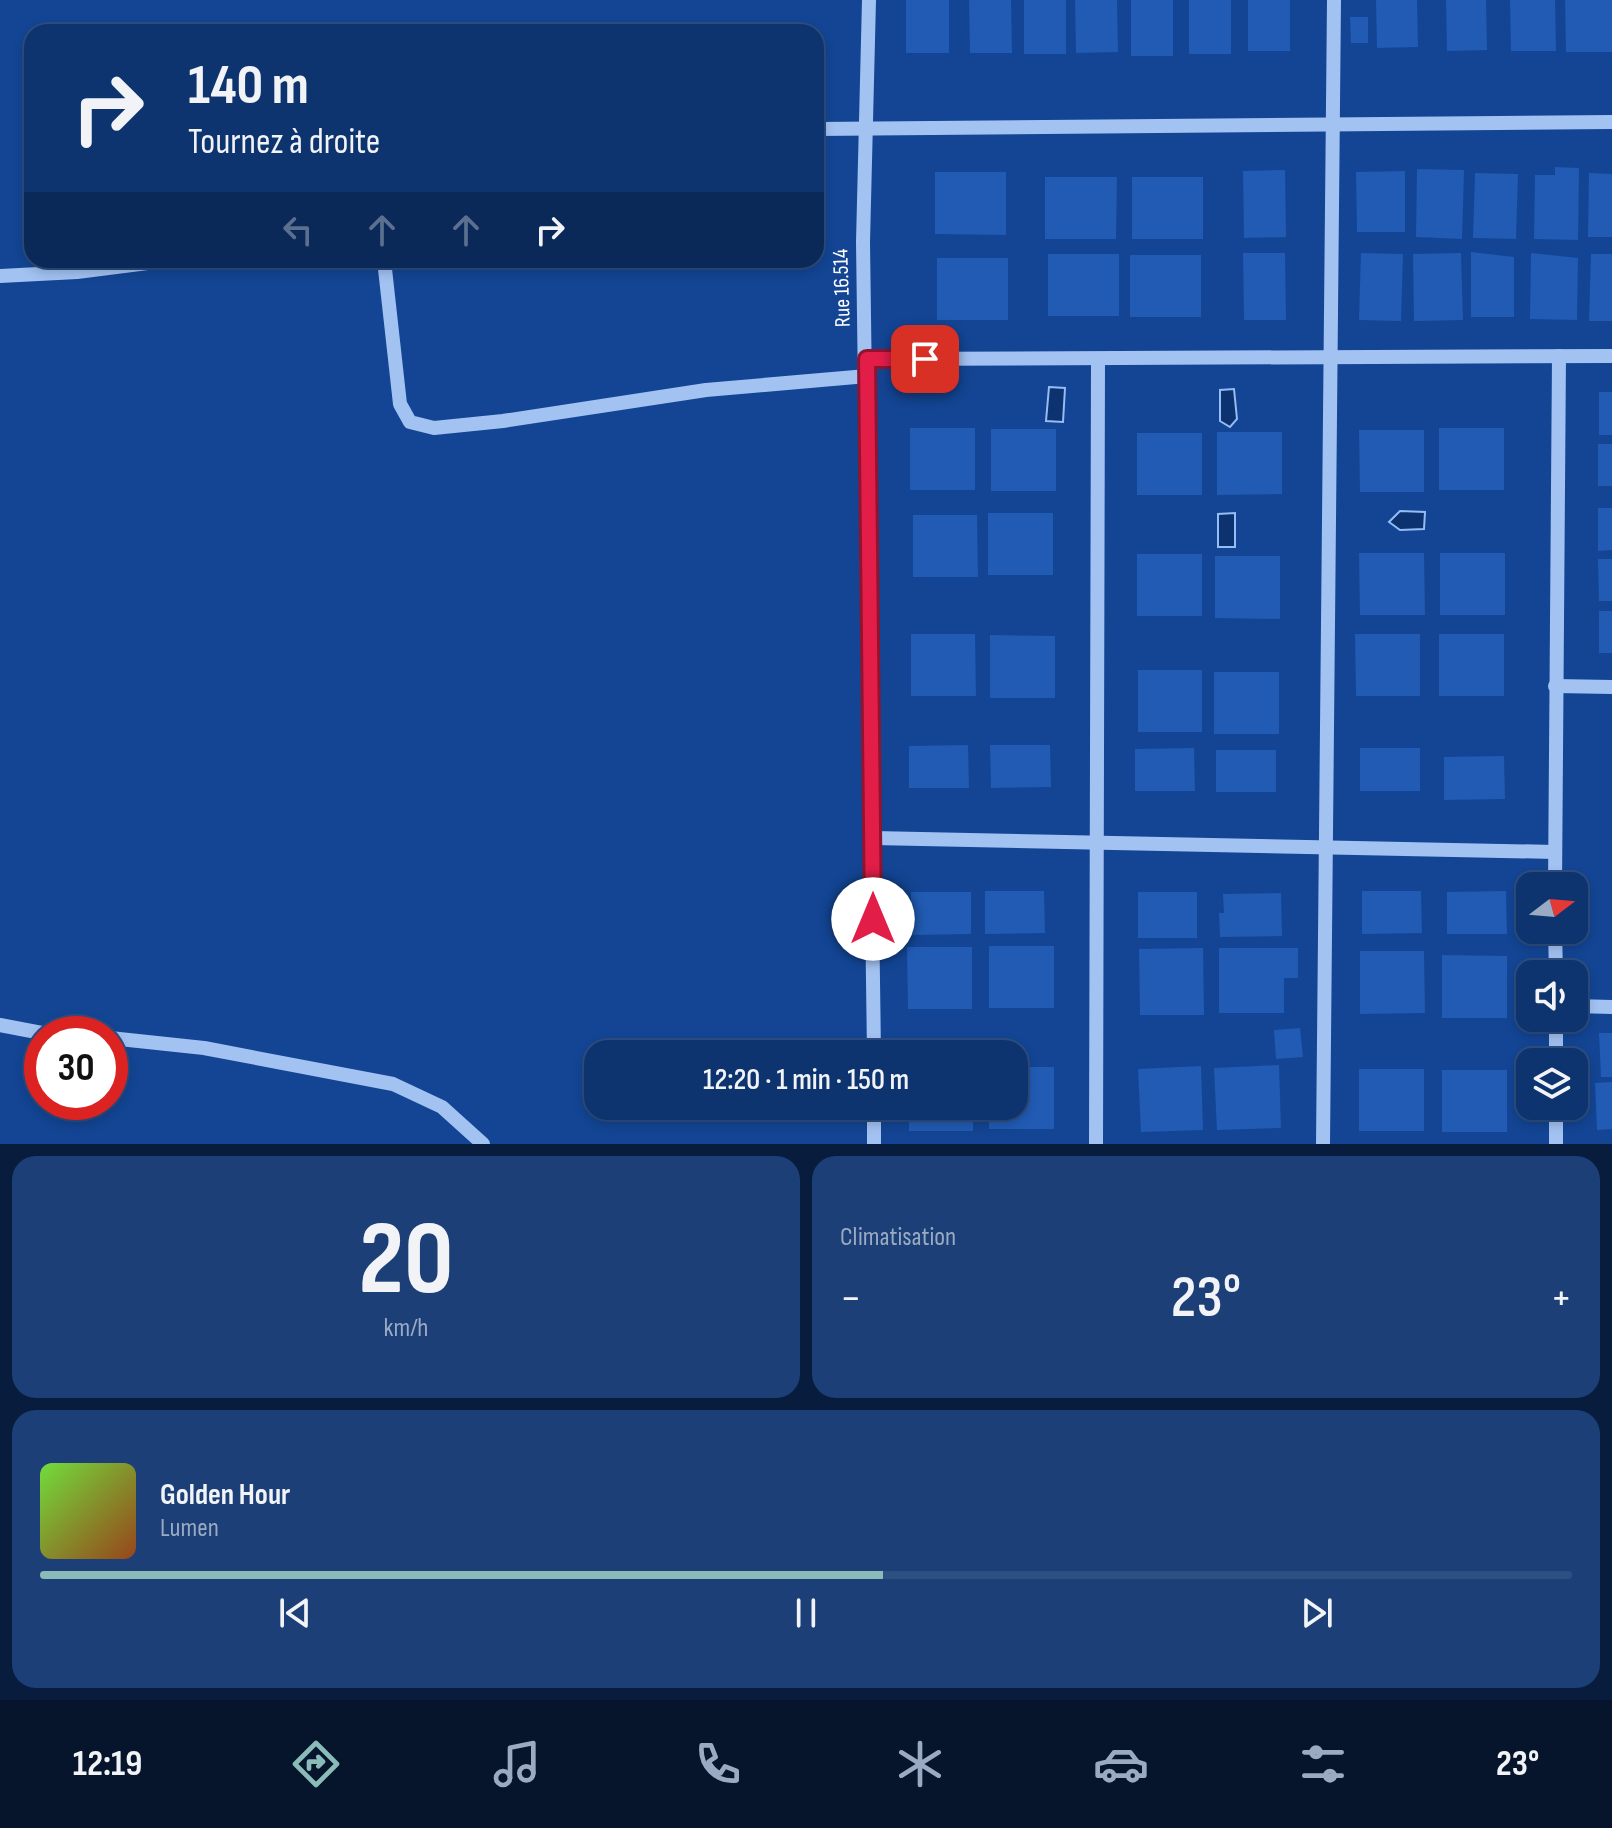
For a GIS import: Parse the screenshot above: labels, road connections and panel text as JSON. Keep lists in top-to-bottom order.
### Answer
{
  "streets": {
    "street": ["Rue 16.514"]
  },
  "north": "right",
  "page": {
    "turn": ["140 m", "Tournez à droite"],
    "limit": "30",
    "trip": "12:20 · 1 min · 150 m",
    "tile": [
      ["20", "km/h"],
      "Climatisation"
    ],
    "heat": ["−", "23°", "+"],
    "song": ["Golden Hour", "Lumen"],
    "tabs": ["12:19", "23°"]
  }
}
